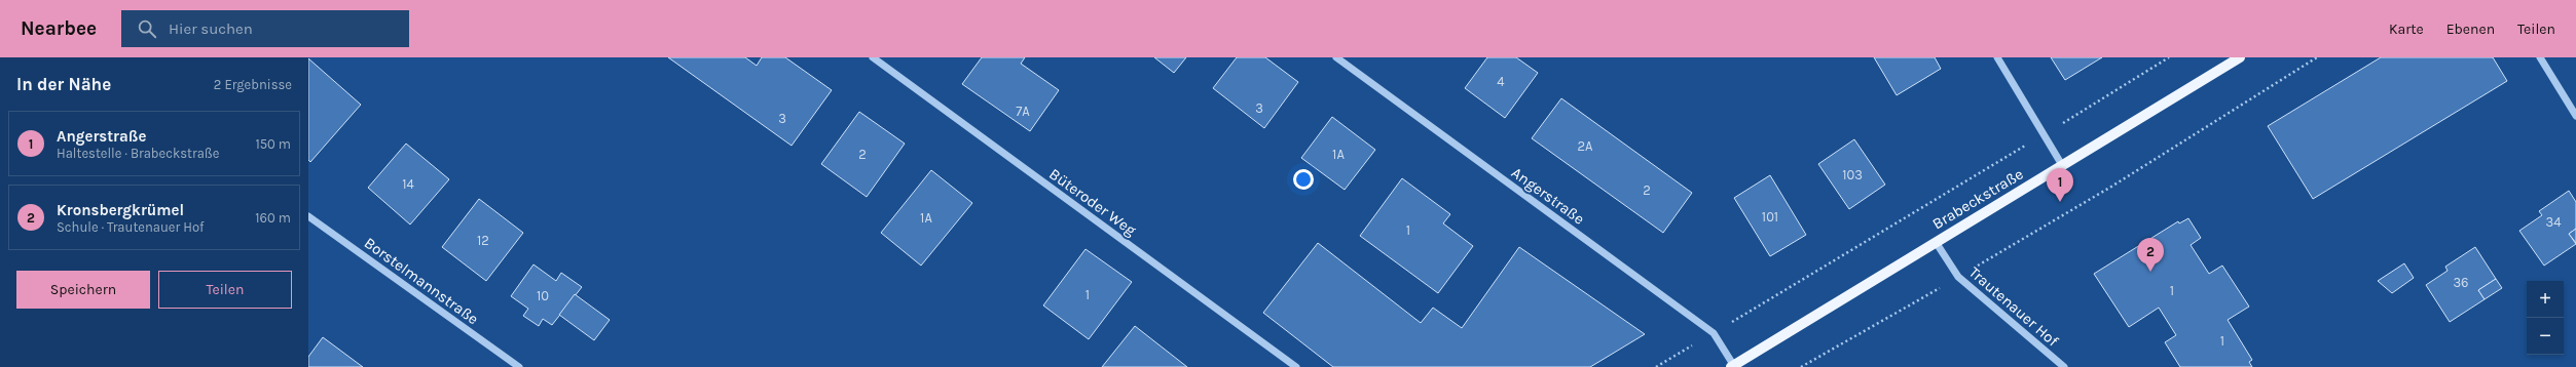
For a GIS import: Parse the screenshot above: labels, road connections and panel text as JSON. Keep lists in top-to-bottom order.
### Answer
{
  "streets": {
    "main road": ["Brabeckstraße"],
    "street": [
      "Angerstraße",
      "Büteroder Weg",
      "Borstelmannstraße",
      "Trautenauer Hof"
    ]
  },
  "crossings": [
    ["Angerstraße", "Brabeckstraße"],
    ["Brabeckstraße", "Trautenauer Hof"]
  ],
  "house_numbers": [
    "4",
    "3",
    "7A",
    "3",
    "2A",
    "2",
    "1A",
    "103",
    "14",
    "2",
    "101",
    "1A",
    "34",
    "1",
    "12",
    "36",
    "1",
    "1",
    "10",
    "1"
  ],
  "page": {
    "header": "Nearbee",
    "search": "Hier suchen",
    "nav": ["Karte", "Ebenen", "Teilen"],
    "heading": ["In der Nähe", "2 Ergebnisse"],
    "list": [
      {
        "mark": "1",
        "name": "Angerstraße",
        "note": "Haltestelle · Brabeckstraße",
        "value": "150 m"
      },
      {
        "mark": "2",
        "name": "Kronsbergkrümel",
        "note": "Schule · Trautenauer Hof",
        "value": "160 m"
      }
    ],
    "pins": ["1", "2"],
    "buttons": ["Speichern", "Teilen"],
    "map_buttons": ["+", "−"]
  }
}
